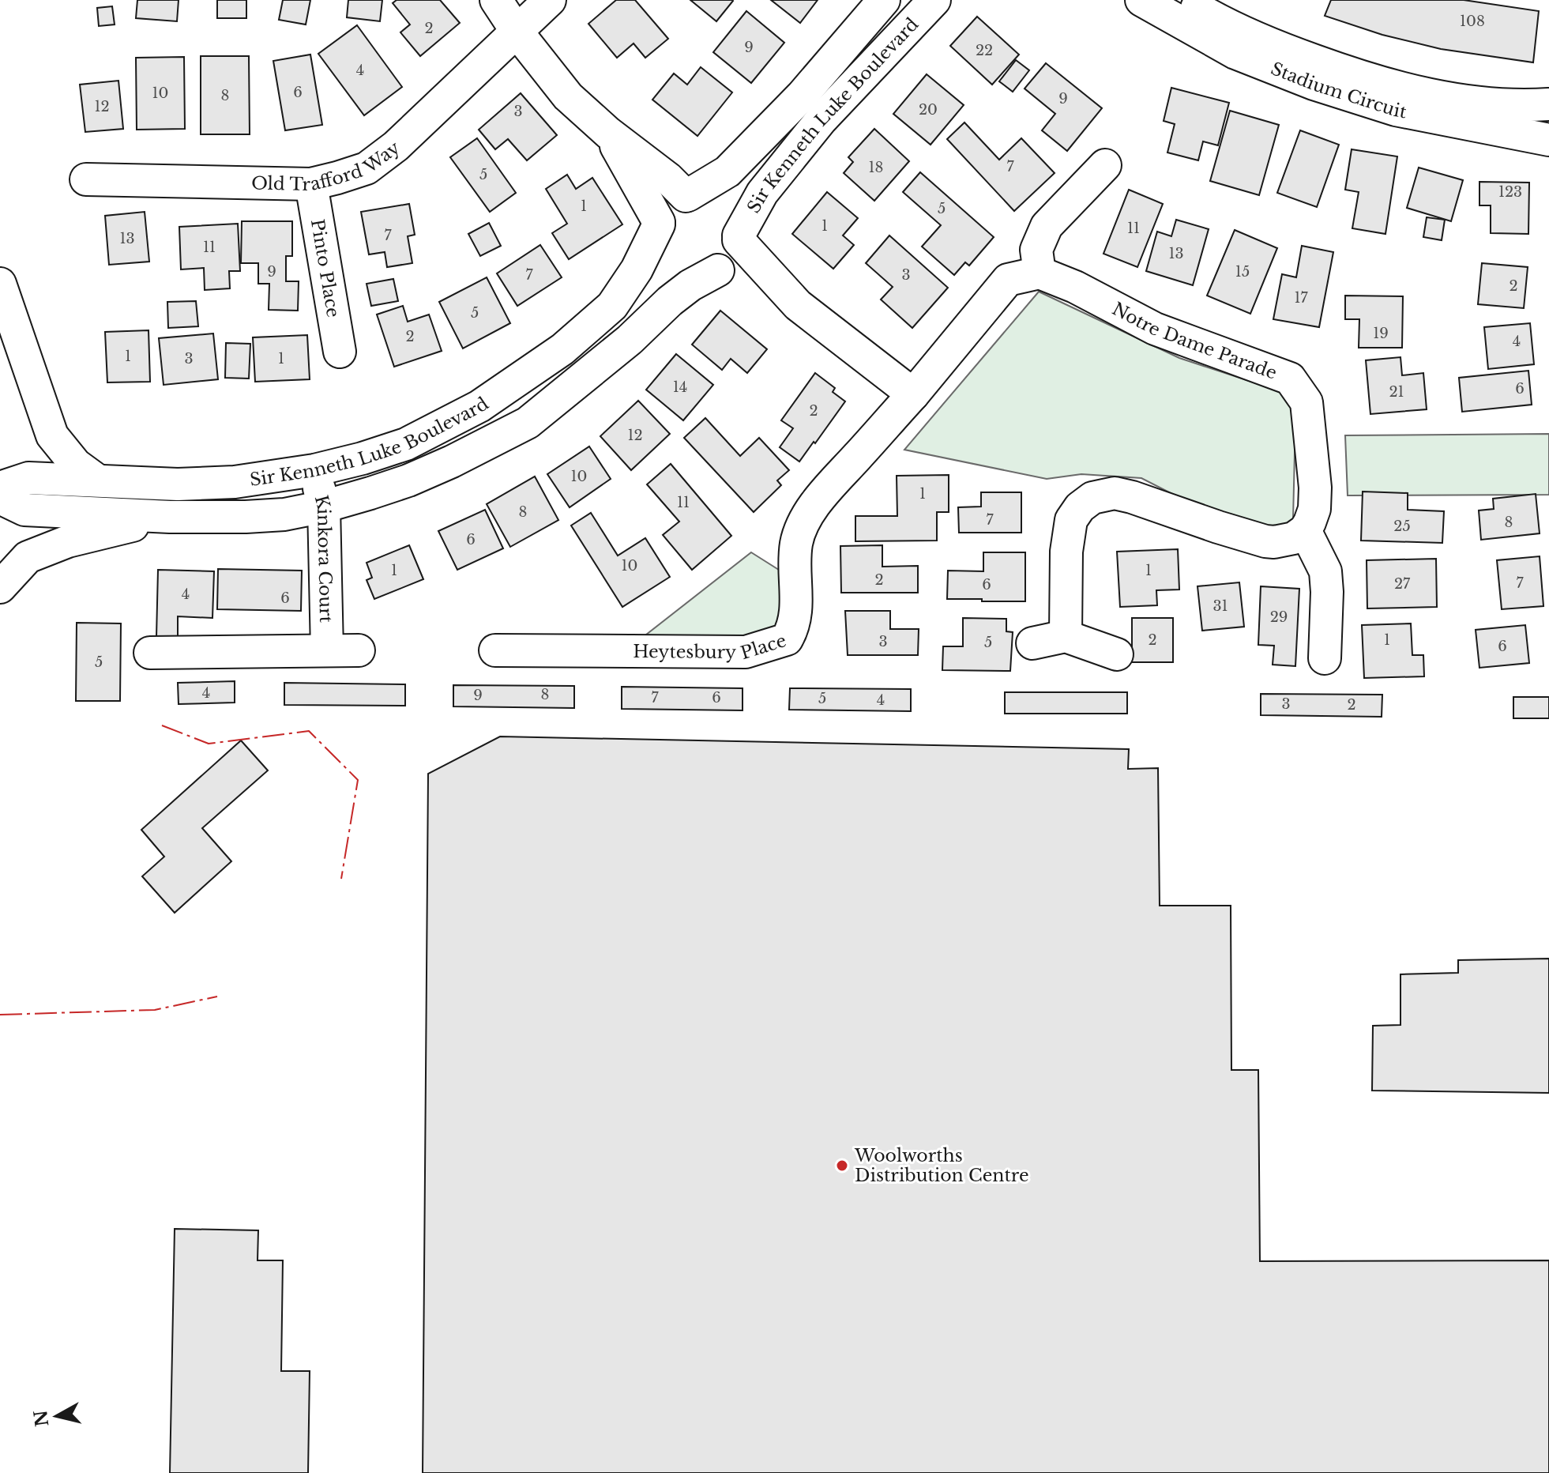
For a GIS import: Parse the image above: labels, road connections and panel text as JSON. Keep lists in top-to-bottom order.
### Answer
{
  "streets": {
    "street": [
      "Stadium Circuit",
      "Sir Kenneth Luke Boulevard",
      "Old Trafford Way",
      "Pinto Place",
      "Notre Dame Parade",
      "Kinkora Court",
      "Heytesbury Place"
    ]
  },
  "crossings": [
    ["Sir Kenneth Luke Boulevard", "Kinkora Court"],
    ["Old Trafford Way", "Pinto Place"]
  ],
  "places": ["Woolworths Distribution Centre"],
  "house_numbers": [
    "108",
    "2",
    "9",
    "22",
    "4",
    "6",
    "10",
    "8",
    "9",
    "12",
    "20",
    "3",
    "7",
    "18",
    "5",
    "123",
    "1",
    "5",
    "1",
    "11",
    "7",
    "13",
    "11",
    "13",
    "9",
    "15",
    "7",
    "3",
    "2",
    "17",
    "5",
    "19",
    "2",
    "4",
    "1",
    "3",
    "1",
    "14",
    "6",
    "21",
    "2",
    "12",
    "10",
    "1",
    "11",
    "8",
    "7",
    "8",
    "25",
    "6",
    "10",
    "1",
    "1",
    "2",
    "7",
    "27",
    "6",
    "4",
    "6",
    "31",
    "29",
    "2",
    "1",
    "3",
    "5",
    "6",
    "5",
    "4",
    "8",
    "9",
    "7",
    "6",
    "5",
    "4",
    "3",
    "2"
  ],
  "north": "left"
}
